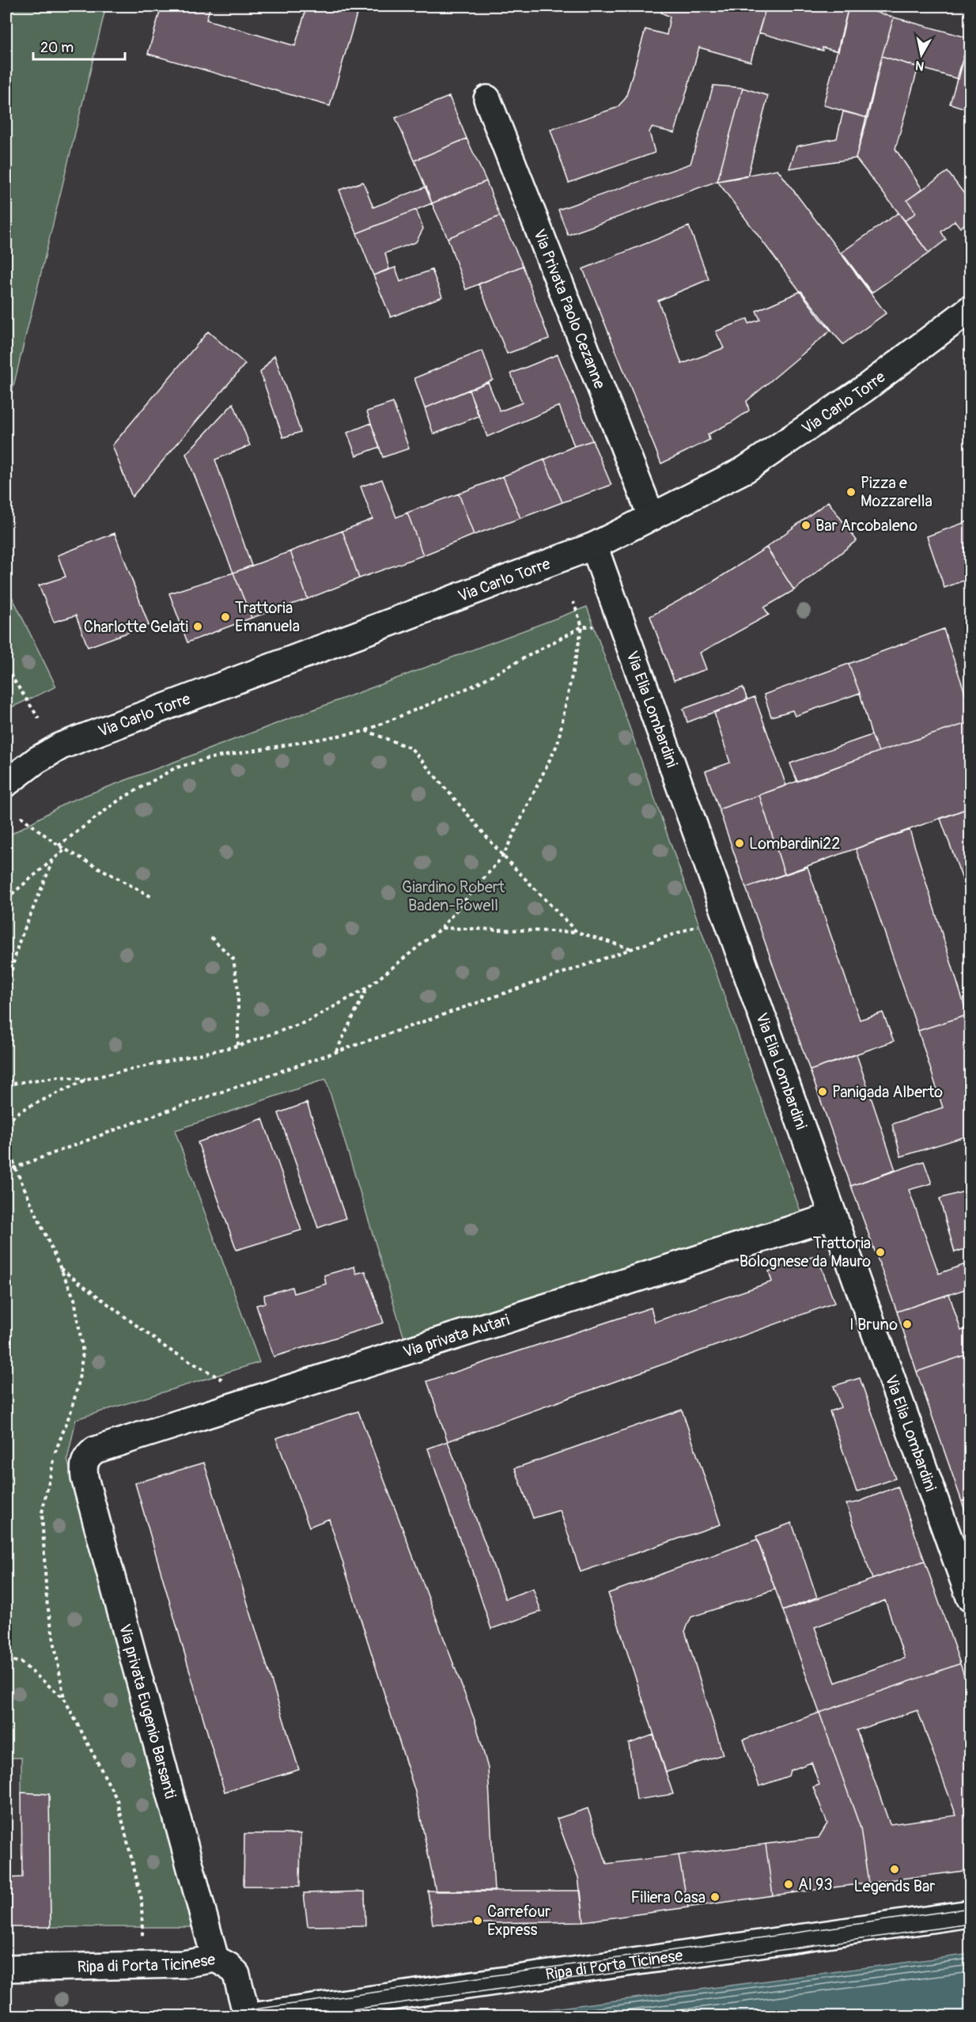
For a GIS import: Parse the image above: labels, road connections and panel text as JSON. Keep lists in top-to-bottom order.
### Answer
{
  "streets": {
    "street": [
      "Via Privata Paolo Cezanne",
      "Via Carlo Torre",
      "Via Elia Lombardini",
      "Via privata Autari",
      "Via privata Eugenio Barsanti",
      "Ripa di Porta Ticinese"
    ]
  },
  "crossings": [
    ["Via Privata Paolo Cezanne", "Via Carlo Torre"],
    ["Via Carlo Torre", "Via Elia Lombardini"],
    ["Via Elia Lombardini", "Via privata Autari"],
    ["Via privata Autari", "Via privata Eugenio Barsanti"],
    ["Via privata Eugenio Barsanti", "Ripa di Porta Ticinese"]
  ],
  "parks": ["Giardino Robert Baden-Powell"],
  "places": [
    "Pizza e Mozzarella",
    "Bar Arcobaleno",
    "Trattoria Emanuela",
    "Charlotte Gelati",
    "Lombardini22",
    "Panigada Alberto",
    "Trattoria Bolognese da Mauro",
    "I Bruno",
    "Legends Bar",
    "Al 93",
    "Filiera Casa",
    "Carrefour Express"
  ],
  "scale_bar": "20 m",
  "north": "bottom"
}
